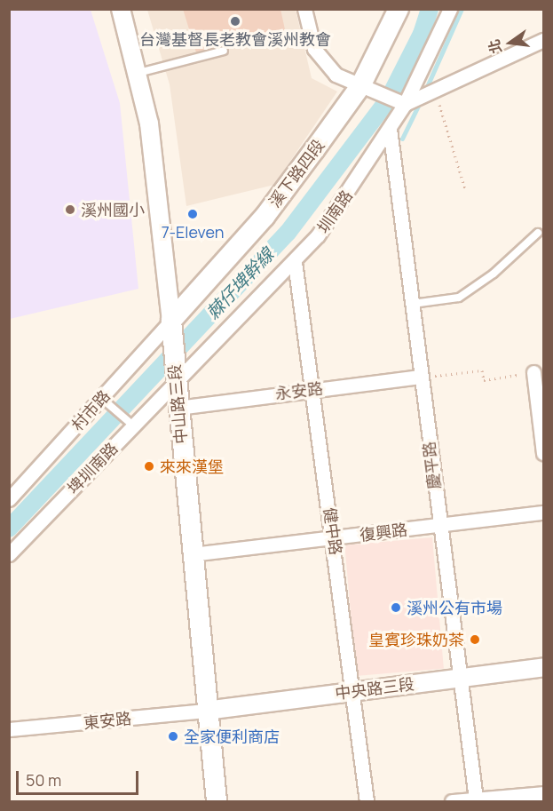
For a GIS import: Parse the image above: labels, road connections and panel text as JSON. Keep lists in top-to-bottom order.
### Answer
{
  "streets": {
    "main road": ["溪下路四段", "中山路三段"],
    "street": [
      "圳南路",
      "永安路",
      "村市路",
      "慶平路",
      "埤圳南路",
      "健中路",
      "復興路",
      "中央路三段",
      "東安路"
    ]
  },
  "crossings": [
    ["溪下路四段", "中山路三段"],
    ["溪下路四段", "村市路"],
    ["圳南路", "中山路三段"],
    ["圳南路", "慶平路"],
    ["圳南路", "埤圳南路"],
    ["圳南路", "健中路"],
    ["永安路", "中山路三段"],
    ["永安路", "慶平路"],
    ["永安路", "健中路"],
    ["中山路三段", "村市路"],
    ["中山路三段", "埤圳南路"],
    ["中山路三段", "復興路"],
    ["中山路三段", "中央路三段"],
    ["中山路三段", "東安路"],
    ["慶平路", "復興路"],
    ["慶平路", "中央路三段"],
    ["健中路", "復興路"],
    ["健中路", "中央路三段"],
    ["中央路三段", "東安路"]
  ],
  "water": ["棘仔埤幹線"],
  "places": [
    "台灣基督長老教會溪州教會",
    "溪州國小",
    "7-Eleven",
    "來來漢堡",
    "溪州公有市場",
    "皇賓珍珠奶茶",
    "全家便利商店"
  ],
  "scale_bar": "50 m",
  "north": "left"
}
